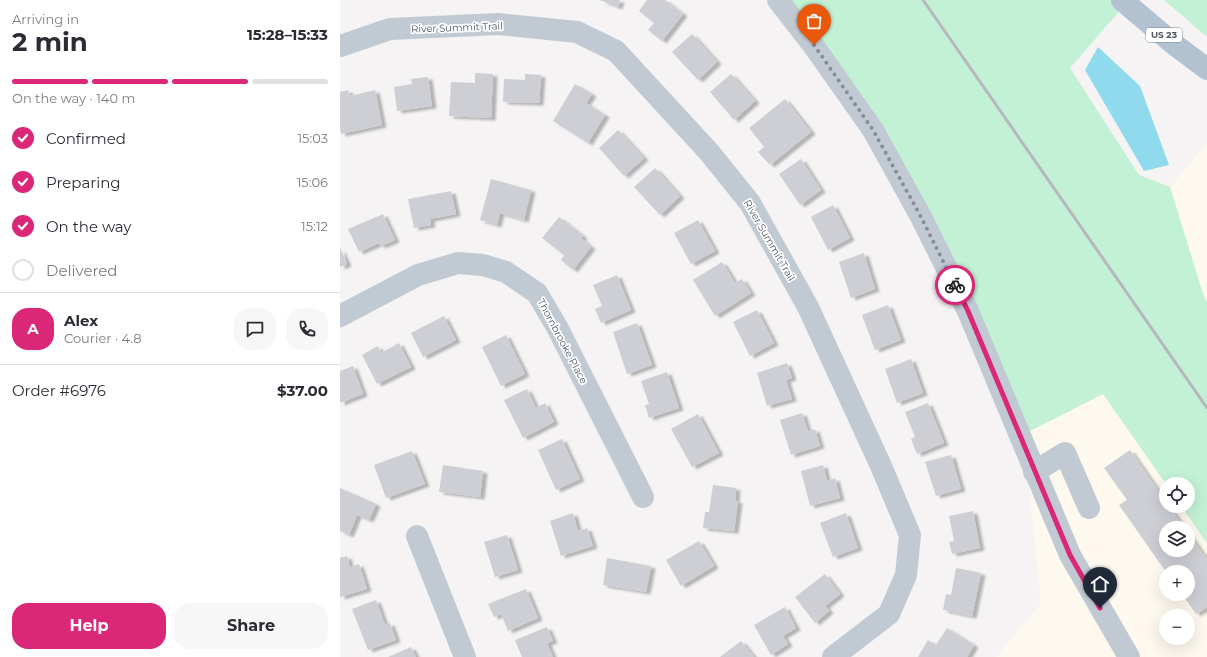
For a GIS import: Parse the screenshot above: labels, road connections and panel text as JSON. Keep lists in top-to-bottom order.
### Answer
{
  "streets": {
    "main road": ["US 23"],
    "street": ["River Summit Trail", "Thornbrooke Place"]
  },
  "page": {
    "heading": ["2 min", "Arriving in", "15:28–15:33"],
    "panel": [
      "Alex",
      "Courier · 4.8",
      "Order #6976",
      "$37.00"
    ],
    "bar": "On the way · 140 m",
    "list": [
      ["Confirmed", "15:03"],
      ["Preparing", "15:06"],
      ["On the way", "15:12"],
      "Delivered"
    ],
    "round": "A",
    "map_buttons": ["+", "−"],
    "buttons": ["Help", "Share"]
  }
}
